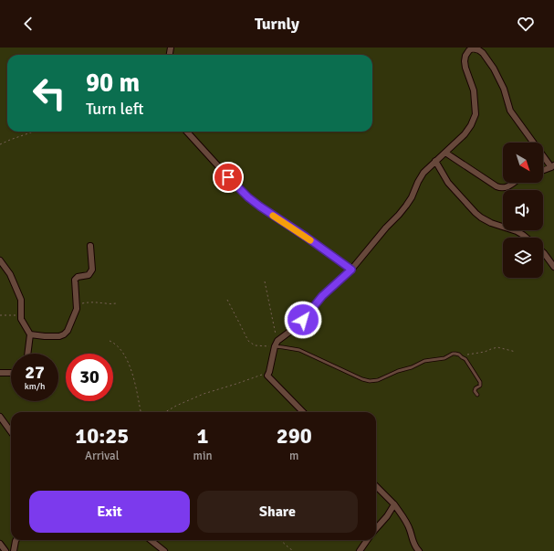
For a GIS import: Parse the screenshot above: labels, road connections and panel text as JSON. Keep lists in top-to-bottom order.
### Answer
{
  "north": "bottom right",
  "page": {
    "header": "Turnly",
    "turn": ["90 m", "Turn left"],
    "speed": "27 km/h",
    "limit": "30",
    "eta": [
      "10:25",
      "Arrival",
      "1",
      "min",
      "290",
      "m"
    ],
    "buttons": ["Exit", "Share"]
  }
}
